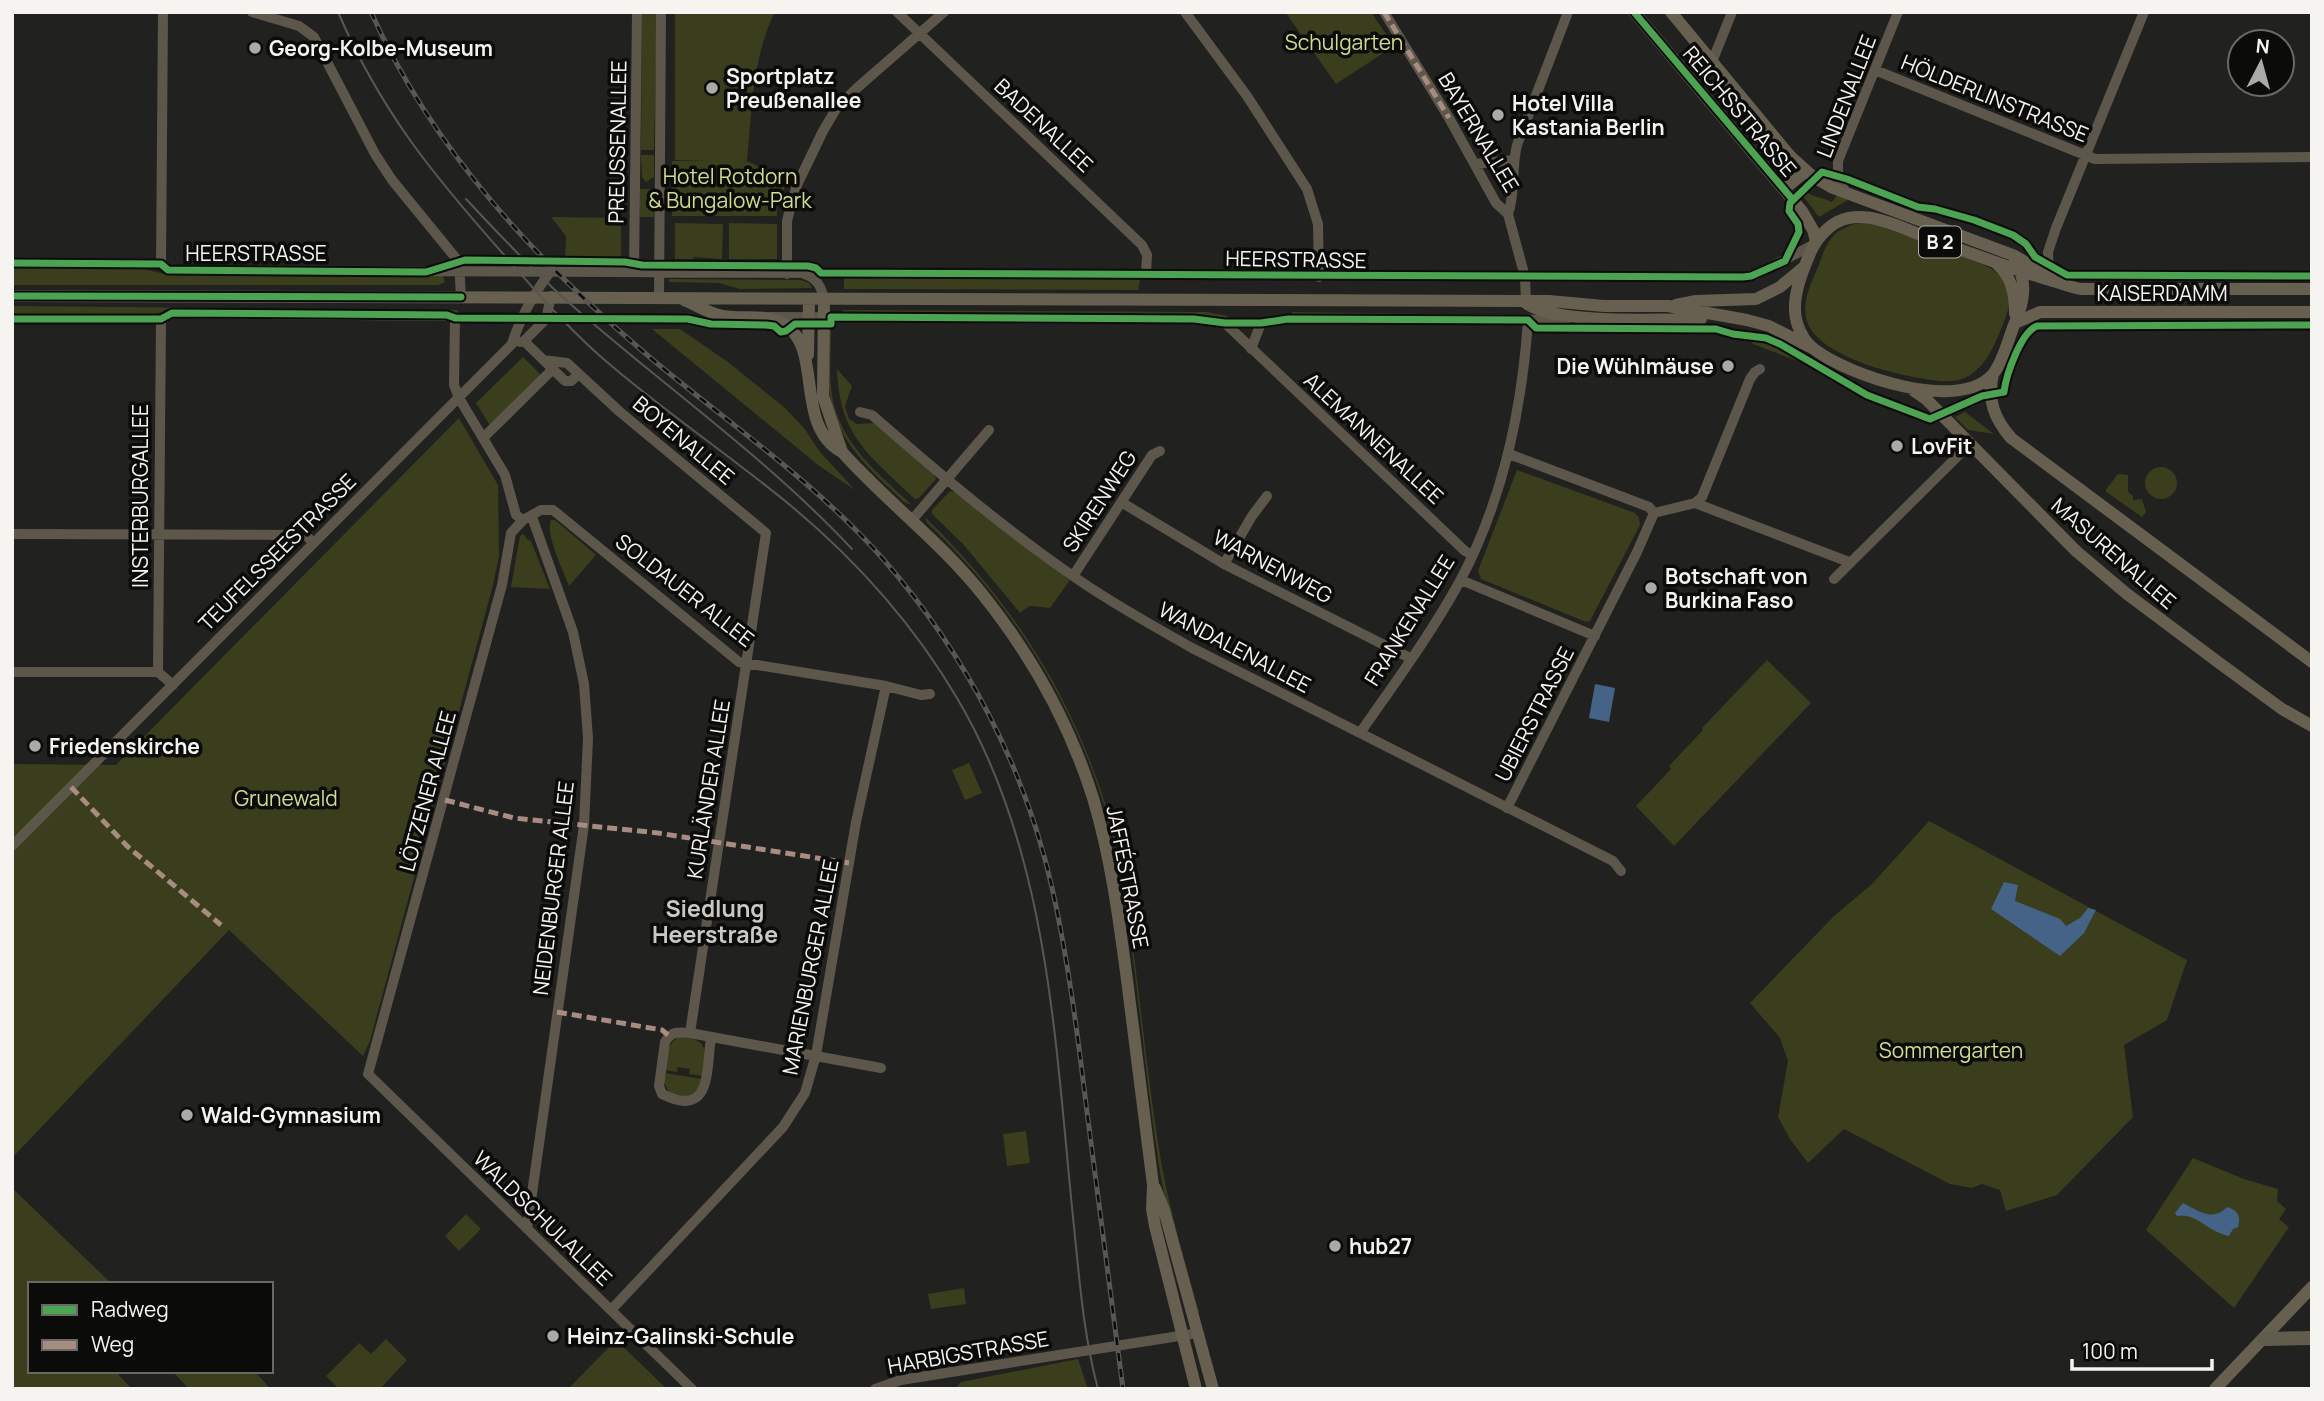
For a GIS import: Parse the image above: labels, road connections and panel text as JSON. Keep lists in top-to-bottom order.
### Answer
{
  "streets": {
    "main road": [
      "REICHSSTRASSE",
      "B 2",
      "HEERSTRASSE",
      "KAISERDAMM",
      "MASURENALLEE",
      "JAFFÉSTRASSE"
    ],
    "street": [
      "LINDENALLEE",
      "HÖLDERLINSTRASSE",
      "BADENALLEE",
      "BAYERNALLEE",
      "PREUSSENALLEE",
      "ALEMANNENALLEE",
      "BOYENALLEE",
      "INSTERBURGALLEE",
      "SKIRENWEG",
      "TEUFELSSEESTRASSE",
      "WARNENWEG",
      "SOLDAUER ALLEE",
      "FRANKENALLEE",
      "WANDALENALLEE",
      "UBIERSTRASSE",
      "KURLÄNDER ALLEE",
      "LÖTZENER ALLEE",
      "NEIDENBURGER ALLEE",
      "MARIENBURGER ALLEE",
      "WALDSCHULALLEE",
      "HARBIGSTRASSE"
    ]
  },
  "crossings": [
    ["LINDENALLEE", "HÖLDERLINSTRASSE"],
    ["LINDENALLEE", "REICHSSTRASSE"],
    ["REICHSSTRASSE", "B 2"],
    ["REICHSSTRASSE", "HEERSTRASSE"],
    ["REICHSSTRASSE", "KAISERDAMM"],
    ["REICHSSTRASSE", "MASURENALLEE"],
    ["BADENALLEE", "HEERSTRASSE"],
    ["BAYERNALLEE", "HEERSTRASSE"],
    ["PREUSSENALLEE", "HEERSTRASSE"],
    ["B 2", "HEERSTRASSE"],
    ["B 2", "KAISERDAMM"],
    ["B 2", "MASURENALLEE"],
    ["HEERSTRASSE", "KAISERDAMM"],
    ["HEERSTRASSE", "ALEMANNENALLEE"],
    ["HEERSTRASSE", "TEUFELSSEESTRASSE"],
    ["HEERSTRASSE", "MASURENALLEE"],
    ["HEERSTRASSE", "FRANKENALLEE"],
    ["HEERSTRASSE", "JAFFÉSTRASSE"],
    ["KAISERDAMM", "MASURENALLEE"],
    ["ALEMANNENALLEE", "FRANKENALLEE"],
    ["BOYENALLEE", "KURLÄNDER ALLEE"],
    ["SKIRENWEG", "WARNENWEG"],
    ["SKIRENWEG", "WANDALENALLEE"],
    ["WARNENWEG", "FRANKENALLEE"],
    ["SOLDAUER ALLEE", "KURLÄNDER ALLEE"],
    ["SOLDAUER ALLEE", "LÖTZENER ALLEE"],
    ["SOLDAUER ALLEE", "NEIDENBURGER ALLEE"],
    ["SOLDAUER ALLEE", "MARIENBURGER ALLEE"],
    ["FRANKENALLEE", "WANDALENALLEE"],
    ["WANDALENALLEE", "UBIERSTRASSE"],
    ["LÖTZENER ALLEE", "NEIDENBURGER ALLEE"],
    ["LÖTZENER ALLEE", "WALDSCHULALLEE"],
    ["JAFFÉSTRASSE", "HARBIGSTRASSE"],
    ["NEIDENBURGER ALLEE", "WALDSCHULALLEE"],
    ["MARIENBURGER ALLEE", "WALDSCHULALLEE"]
  ],
  "districts": ["Siedlung Heerstraße"],
  "parks": [
    "Schulgarten",
    "Hotel Rotdorn & Bungalow-Park",
    "Grunewald",
    "Sommergarten"
  ],
  "places": [
    "Georg-Kolbe-Museum",
    "Sportplatz Preußenallee",
    "Hotel Villa Kastania Berlin",
    "Die Wühlmäuse",
    "LovFit",
    "Botschaft von Burkina Faso",
    "Friedenskirche",
    "Wald-Gymnasium",
    "hub27",
    "Heinz-Galinski-Schule"
  ],
  "legend": ["Radweg", "Weg"],
  "scale_bar": "100 m",
  "north": "top"
}
